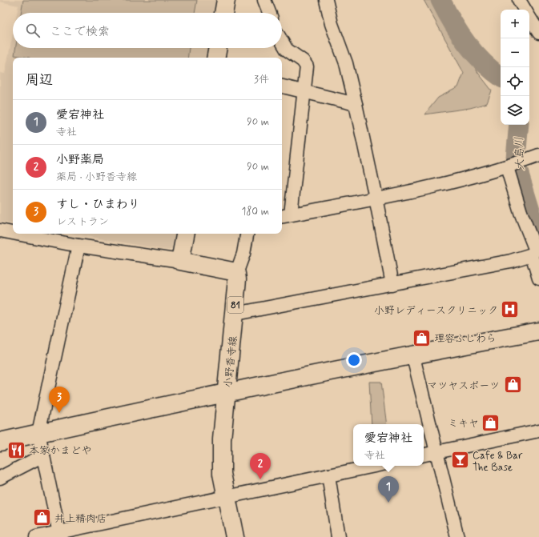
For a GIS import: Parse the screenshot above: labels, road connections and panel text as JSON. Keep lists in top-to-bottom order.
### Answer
{
  "streets": {
    "street": ["81", "小野香寺線"]
  },
  "water": ["大島川"],
  "places": {
    "hospital": ["小野レディースクリニック"],
    "shop": [
      "理容ふじわら",
      "マツヤスポーツ",
      "ミキヤ",
      "井上精肉店"
    ],
    "restaurant": ["本家かまどや"],
    "bar": ["Cafe & Bar The Base"]
  },
  "page": {
    "map_buttons": ["+", "−"],
    "search": "ここで検索",
    "heading": ["周辺", "3件"],
    "list": [
      {
        "mark": "1",
        "name": "愛宕神社",
        "note": "寺社",
        "value": "90 m"
      },
      {
        "mark": "2",
        "name": "小野薬局",
        "note": "薬局 · 小野香寺線",
        "value": "90 m"
      },
      {
        "mark": "3",
        "name": "すし・ひまわり",
        "note": "レストラン",
        "value": "180 m"
      }
    ],
    "pins": ["3", "2", "1"],
    "popup": ["愛宕神社", "寺社"]
  }
}
